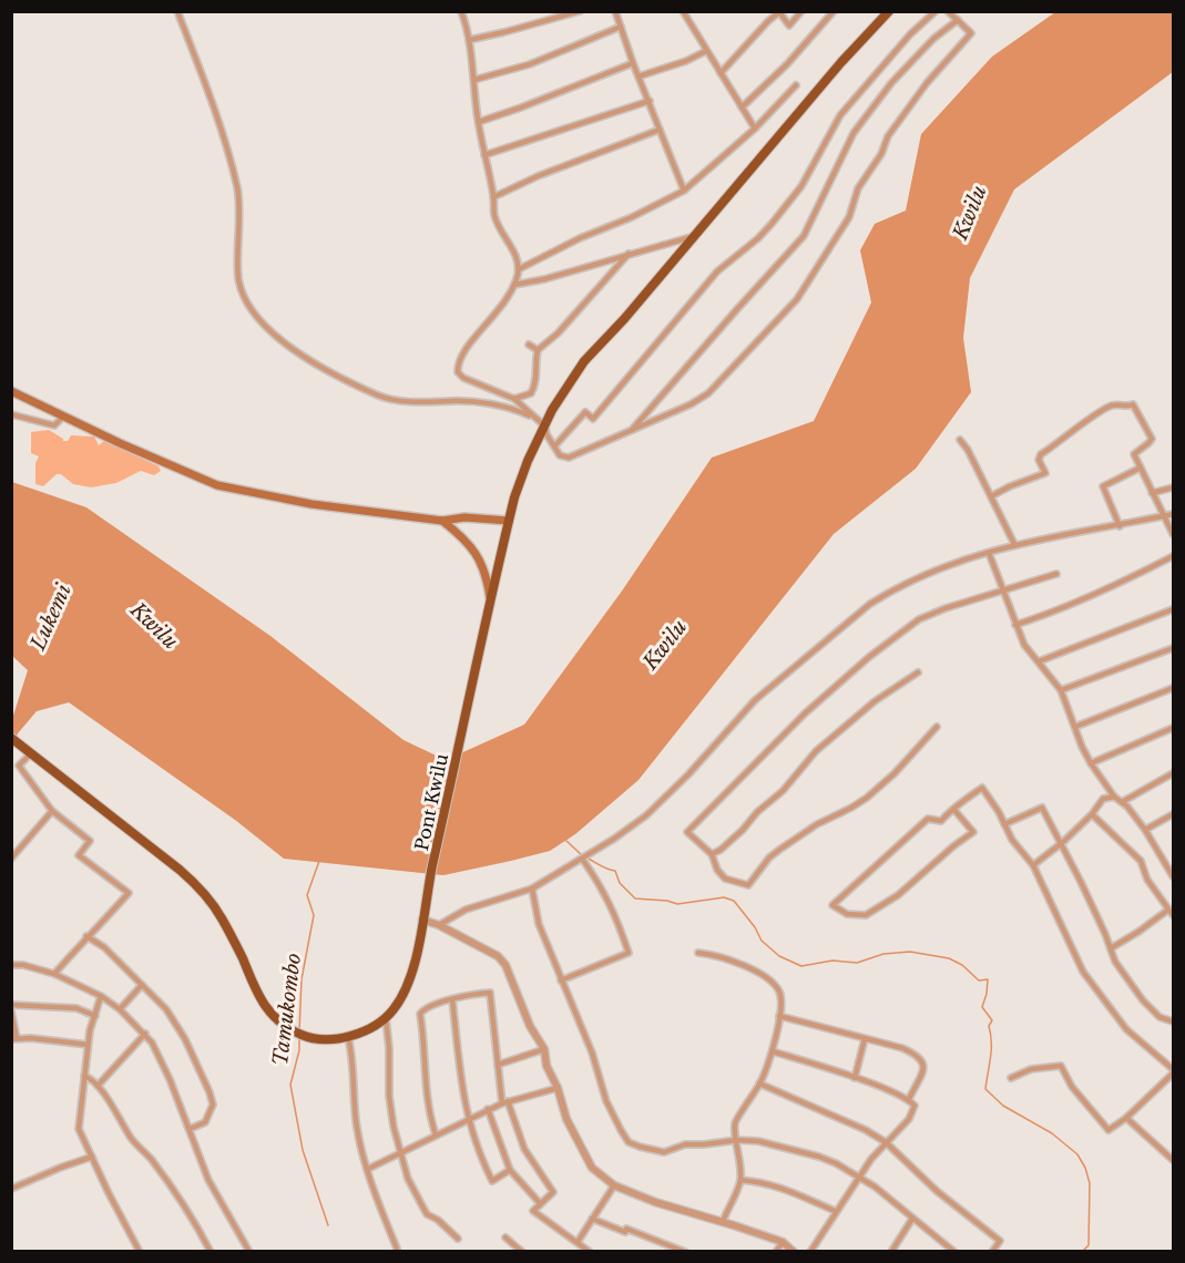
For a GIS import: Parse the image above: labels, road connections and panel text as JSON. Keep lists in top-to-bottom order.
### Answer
{
  "streets": {
    "highway": ["Pont Kwilu"]
  },
  "water": ["Kwilu", "Lukemi", "Tamukombo"]
}
